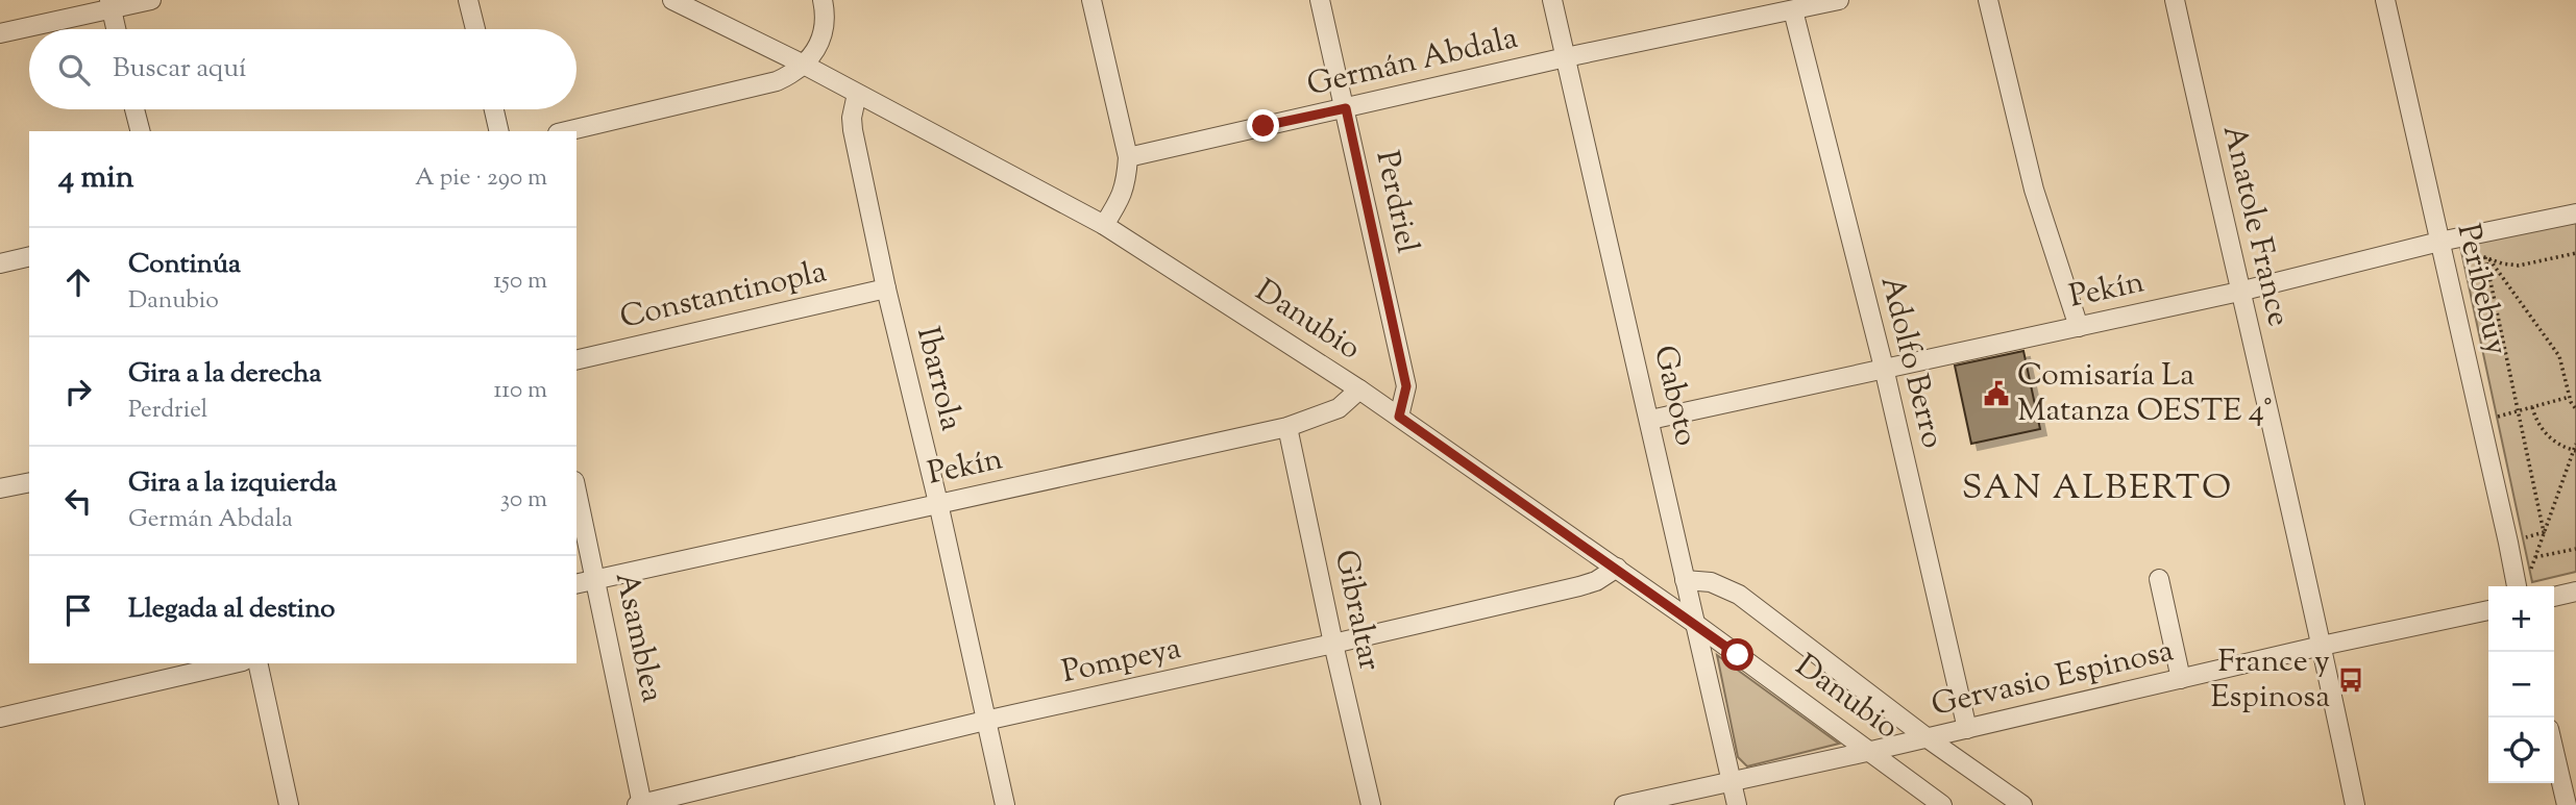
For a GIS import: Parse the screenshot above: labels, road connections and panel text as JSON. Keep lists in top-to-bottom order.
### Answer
{
  "streets": {
    "street": [
      "Germán Abdala",
      "Perdriel",
      "Anatole France",
      "Peribebuy",
      "Pekín",
      "Constantinopla",
      "Danubio",
      "Adolfo Berro",
      "Ibarrola",
      "Gaboto",
      "Gibraltar",
      "Asamblea",
      "Pompeya",
      "Gervasio Espinosa"
    ]
  },
  "crossings": [
    ["Germán Abdala", "Perdriel"],
    ["Germán Abdala", "Adolfo Berro"],
    ["Germán Abdala", "Gaboto"],
    ["Perdriel", "Danubio"],
    ["Anatole France", "Pekín"],
    ["Anatole France", "Gervasio Espinosa"],
    ["Peribebuy", "Pekín"],
    ["Pekín", "Danubio"],
    ["Pekín", "Adolfo Berro"],
    ["Pekín", "Ibarrola"],
    ["Pekín", "Gaboto"],
    ["Pekín", "Gibraltar"],
    ["Pekín", "Asamblea"],
    ["Constantinopla", "Ibarrola"],
    ["Danubio", "Ibarrola"],
    ["Danubio", "Gaboto"],
    ["Danubio", "Pompeya"],
    ["Danubio", "Gervasio Espinosa"],
    ["Adolfo Berro", "Gervasio Espinosa"],
    ["Ibarrola", "Pompeya"],
    ["Gaboto", "Gervasio Espinosa"],
    ["Gibraltar", "Pompeya"],
    ["Asamblea", "Pompeya"]
  ],
  "districts": ["SAN ALBERTO"],
  "places": {
    "public building": ["Comisaría La Matanza OESTE 4°"],
    "bus stop": ["France y Espinosa"]
  },
  "page": {
    "search": "Buscar aquí",
    "heading": ["4 min", "A pie · 290 m"],
    "list": [
      ["Continúa", "Danubio", "150 m"],
      ["Gira a la derecha", "Perdriel", "110 m"],
      ["Gira a la izquierda", "Germán Abdala", "30 m"],
      "Llegada al destino"
    ],
    "map_buttons": ["+", "−"]
  }
}
